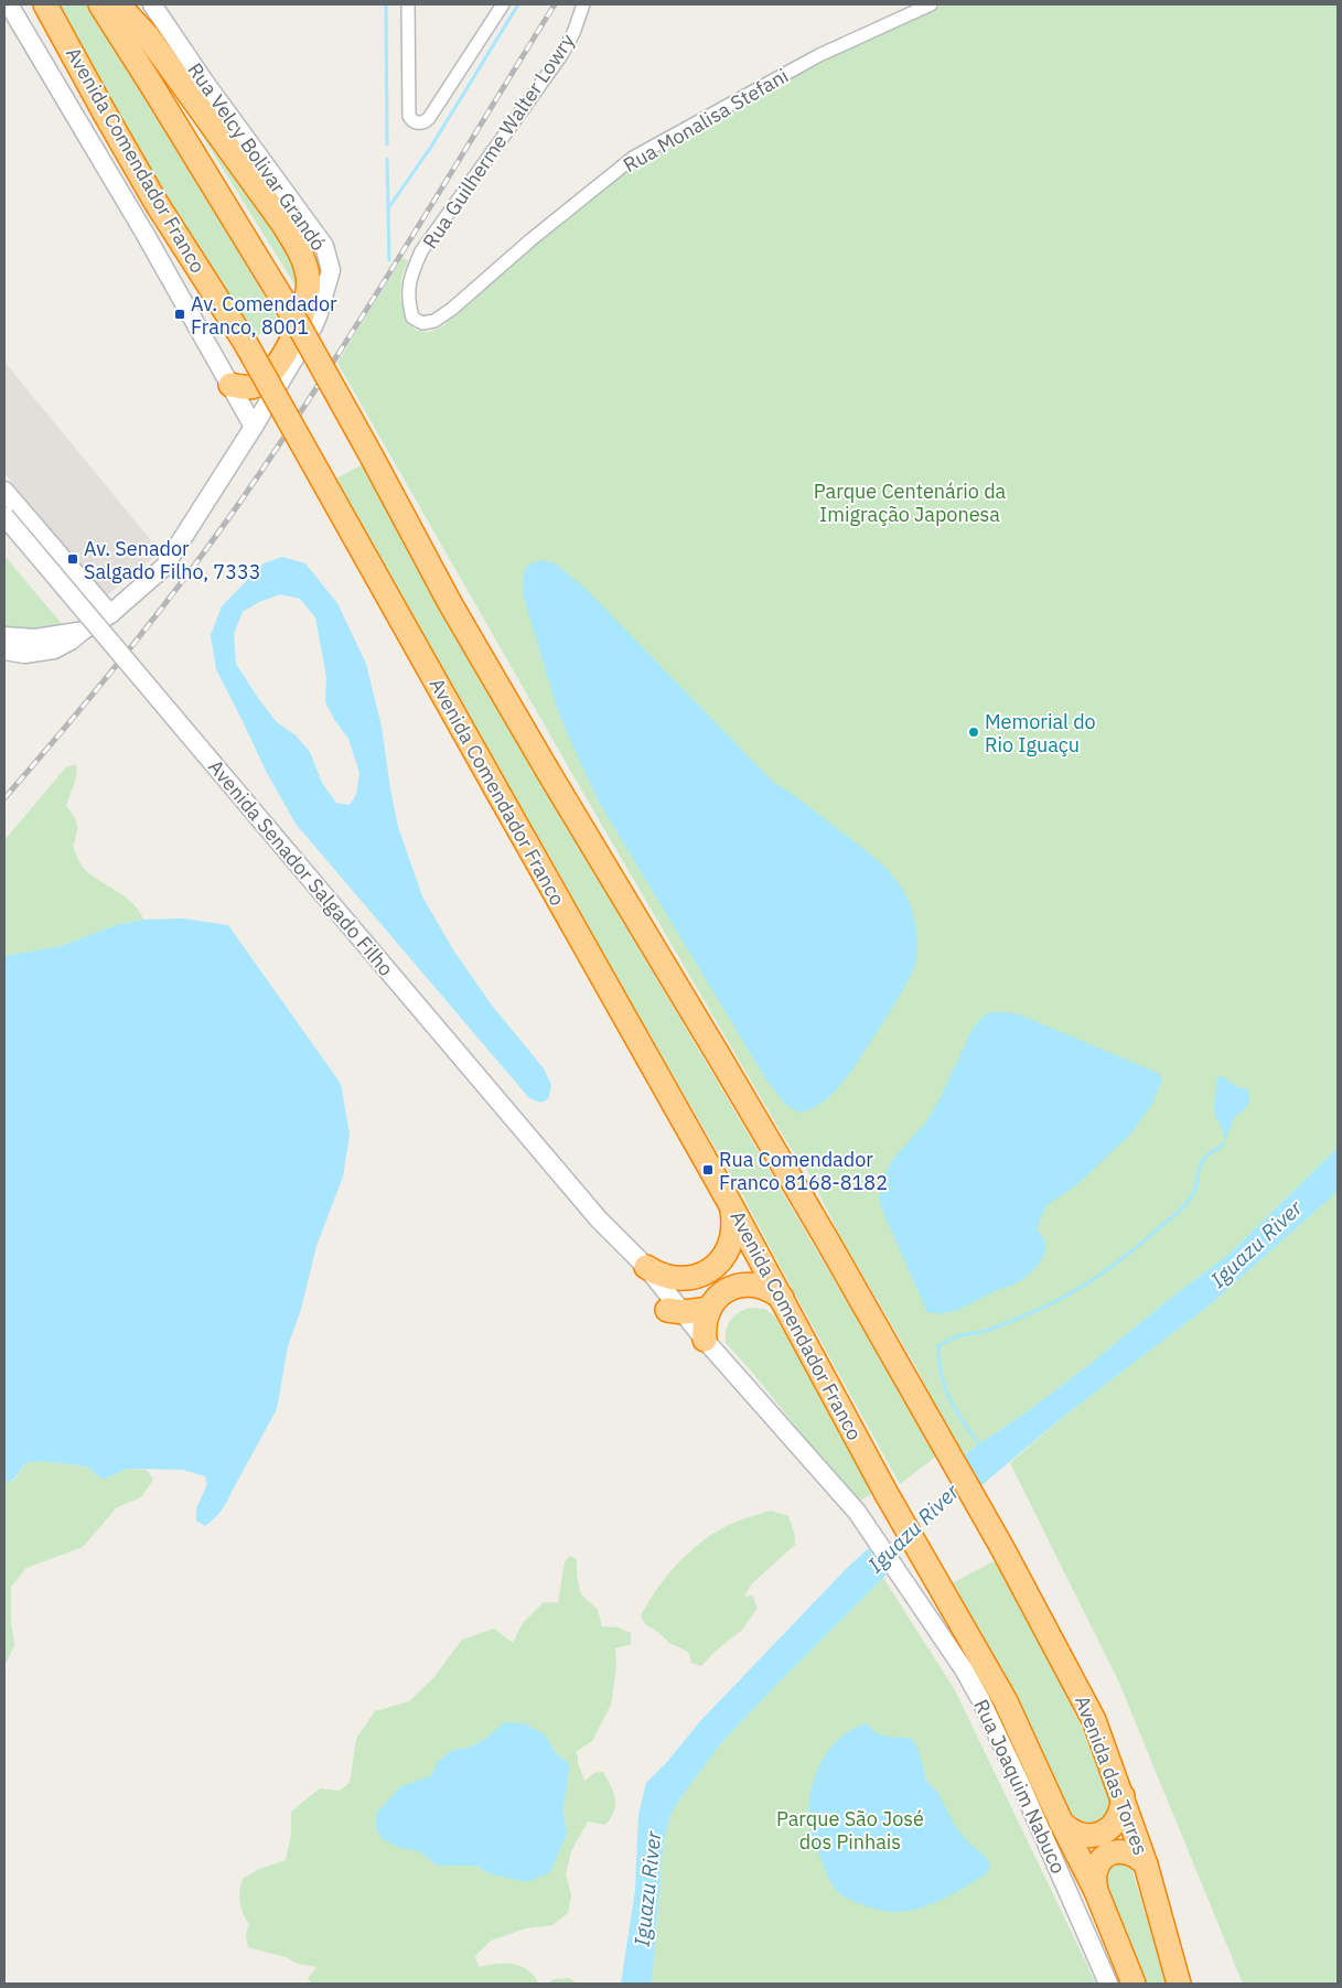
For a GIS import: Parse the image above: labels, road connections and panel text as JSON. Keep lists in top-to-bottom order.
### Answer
{
  "streets": {
    "highway": ["Avenida Comendador Franco", "Avenida das Torres"],
    "main road": ["Rua Velcy Bolivar Grandó", "Avenida Senador Salgado Filho", "Rua Joaquim Nabuco"],
    "street": ["Rua Monalisa Stefani", "Rua Guilherme Walter Lowry"]
  },
  "crossings": [
    ["Rua Monalisa Stefani", "Rua Guilherme Walter Lowry"],
    ["Rua Velcy Bolivar Grandó", "Avenida Comendador Franco"],
    ["Avenida Senador Salgado Filho", "Rua Joaquim Nabuco"]
  ],
  "water": ["Iguazu River"],
  "parks": ["Parque Centenário da Imigração Japonesa", "Parque São José dos Pinhais"],
  "places": {
    "transit": ["Av. Comendador Franco, 8001", "Av. Senador Salgado Filho, 7333", "Rua Comendador Franco 8168-8182"],
    "other": ["Memorial do Rio Iguaçu"]
  }
}
